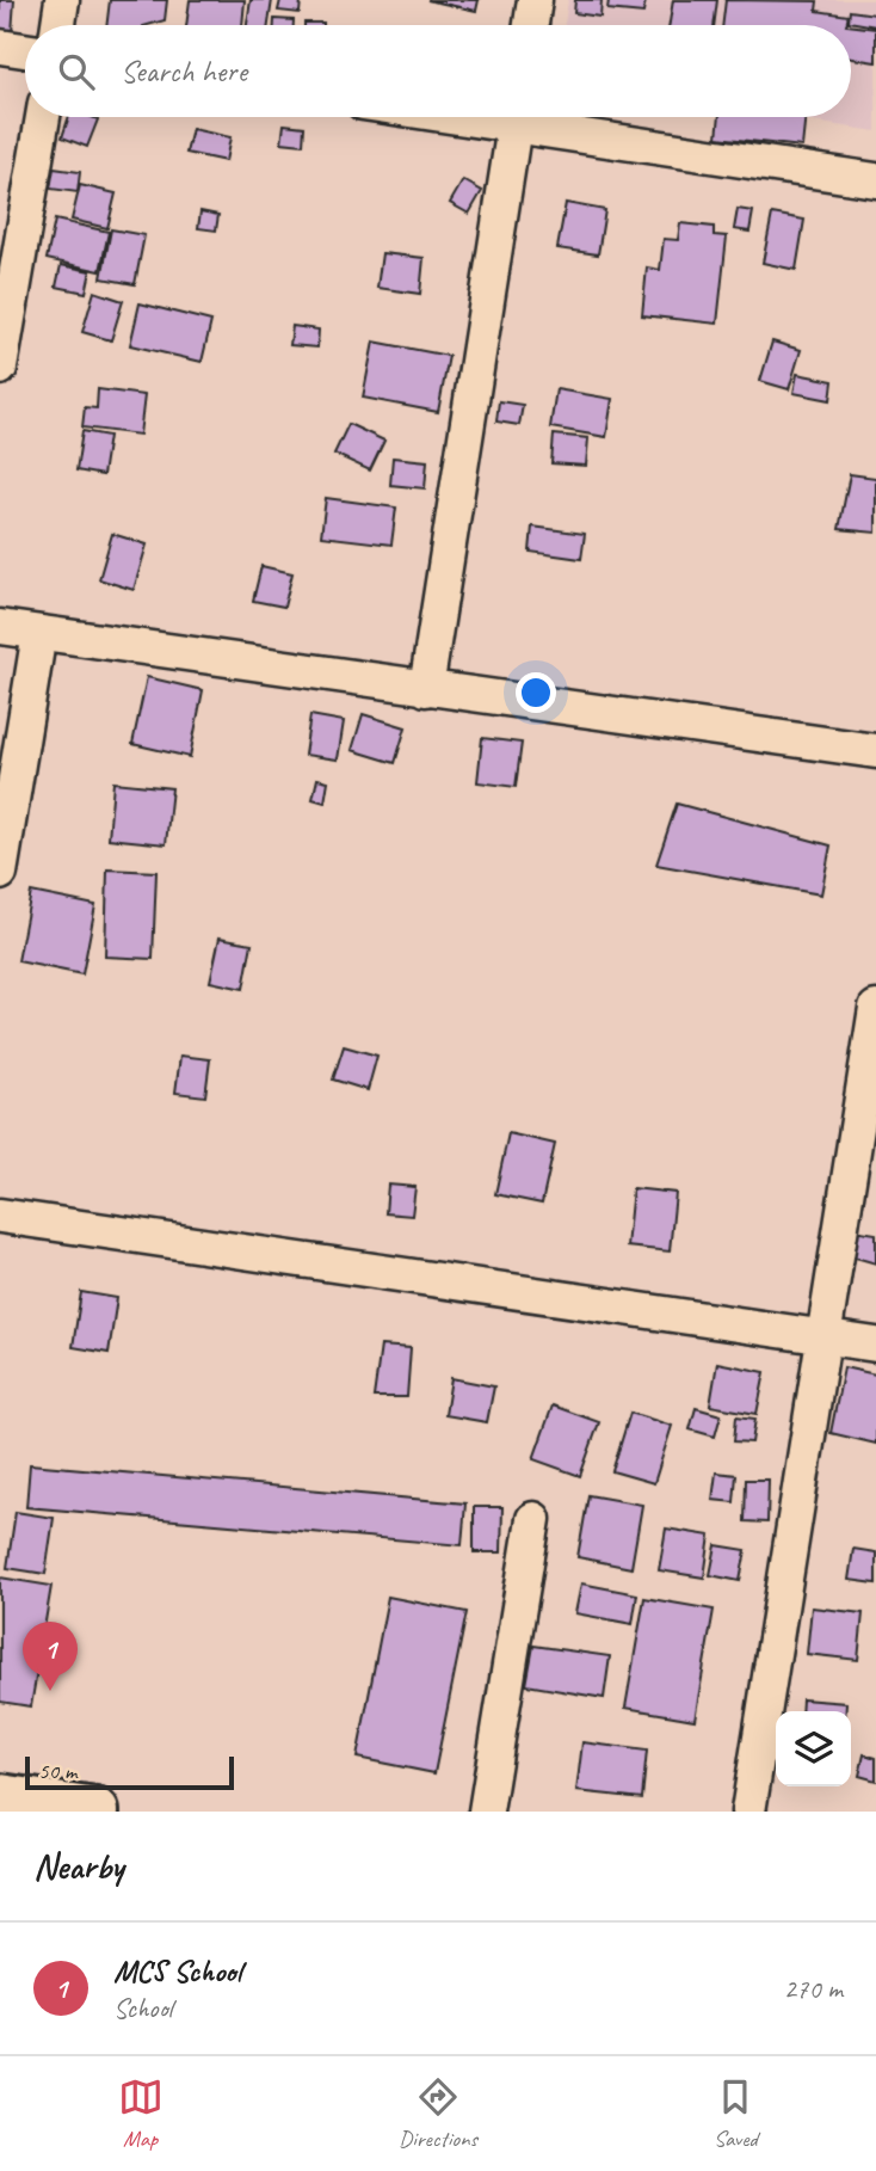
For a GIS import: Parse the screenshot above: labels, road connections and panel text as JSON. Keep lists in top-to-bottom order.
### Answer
{
  "scale_bar": "50 m",
  "page": {
    "search": "Search here",
    "pins": "1",
    "scale": "50 m",
    "heading": "Nearby",
    "list": [
      {
        "mark": "1",
        "name": "MCS School",
        "note": "School",
        "value": "270 m"
      }
    ],
    "nav": ["Map", "Directions", "Saved"]
  }
}
